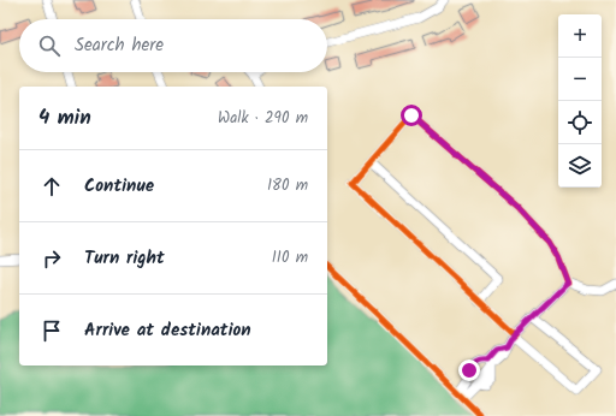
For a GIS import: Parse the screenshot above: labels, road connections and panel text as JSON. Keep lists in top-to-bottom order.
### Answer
{
  "page": {
    "map_buttons": ["+", "−"],
    "search": "Search here",
    "heading": ["4 min", "Walk · 290 m"],
    "list": [
      ["Continue", "180 m"],
      ["Turn right", "110 m"],
      "Arrive at destination"
    ]
  }
}
